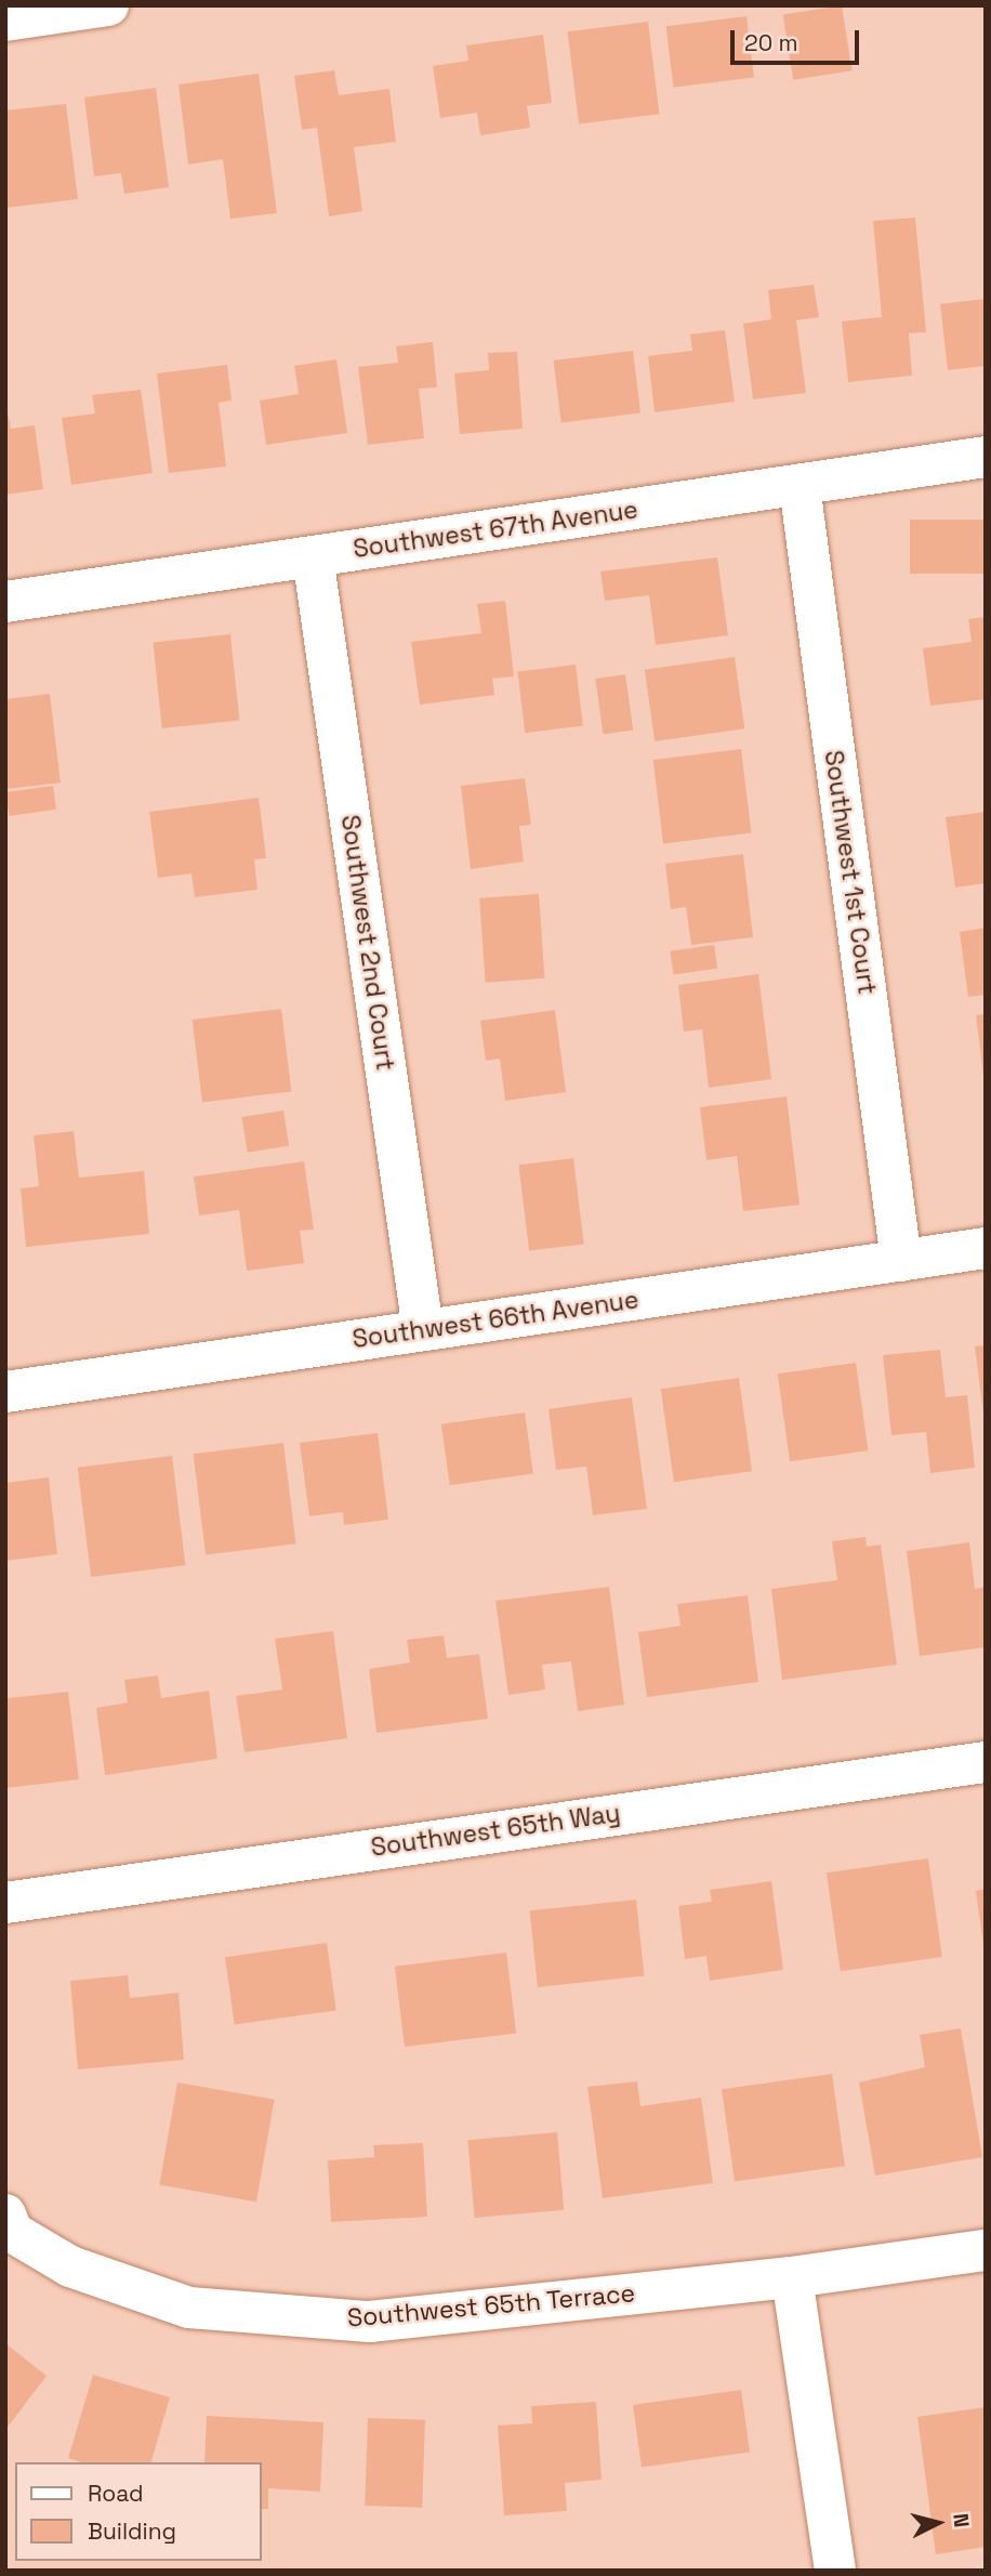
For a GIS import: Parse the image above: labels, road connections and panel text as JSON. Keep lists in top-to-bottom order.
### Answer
{
  "streets": {
    "street": [
      "Southwest 67th Avenue",
      "Southwest 1st Court",
      "Southwest 2nd Court",
      "Southwest 66th Avenue",
      "Southwest 65th Way",
      "Southwest 65th Terrace"
    ]
  },
  "crossings": [
    ["Southwest 67th Avenue", "Southwest 1st Court"],
    ["Southwest 67th Avenue", "Southwest 2nd Court"],
    ["Southwest 1st Court", "Southwest 66th Avenue"],
    ["Southwest 2nd Court", "Southwest 66th Avenue"]
  ],
  "legend": ["Road", "Building"],
  "scale_bar": "20 m",
  "north": "right"
}
